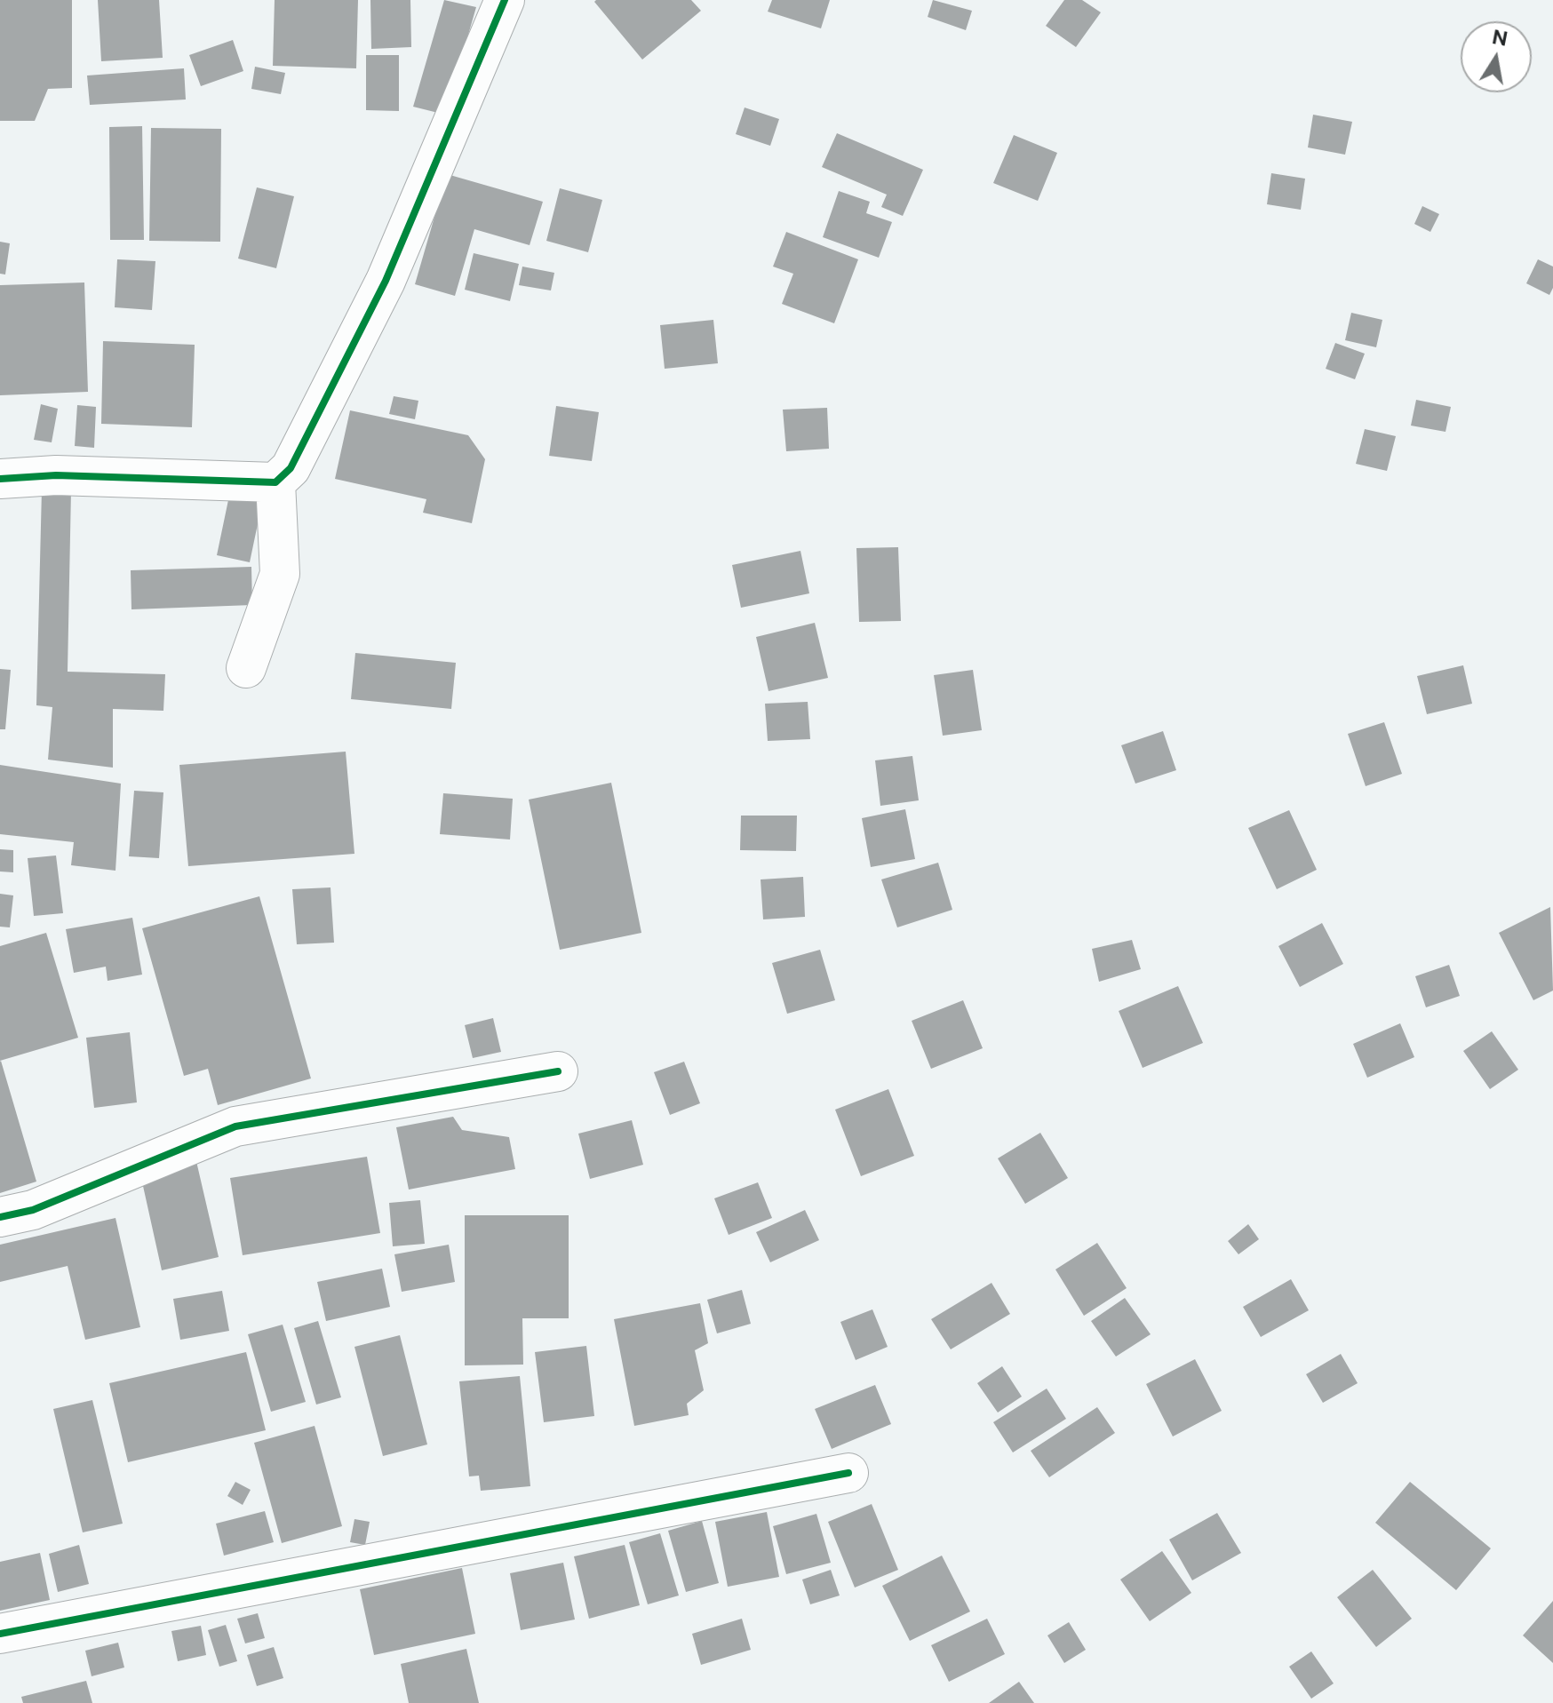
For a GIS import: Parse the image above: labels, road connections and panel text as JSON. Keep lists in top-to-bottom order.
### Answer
{
  "north": "top"
}
